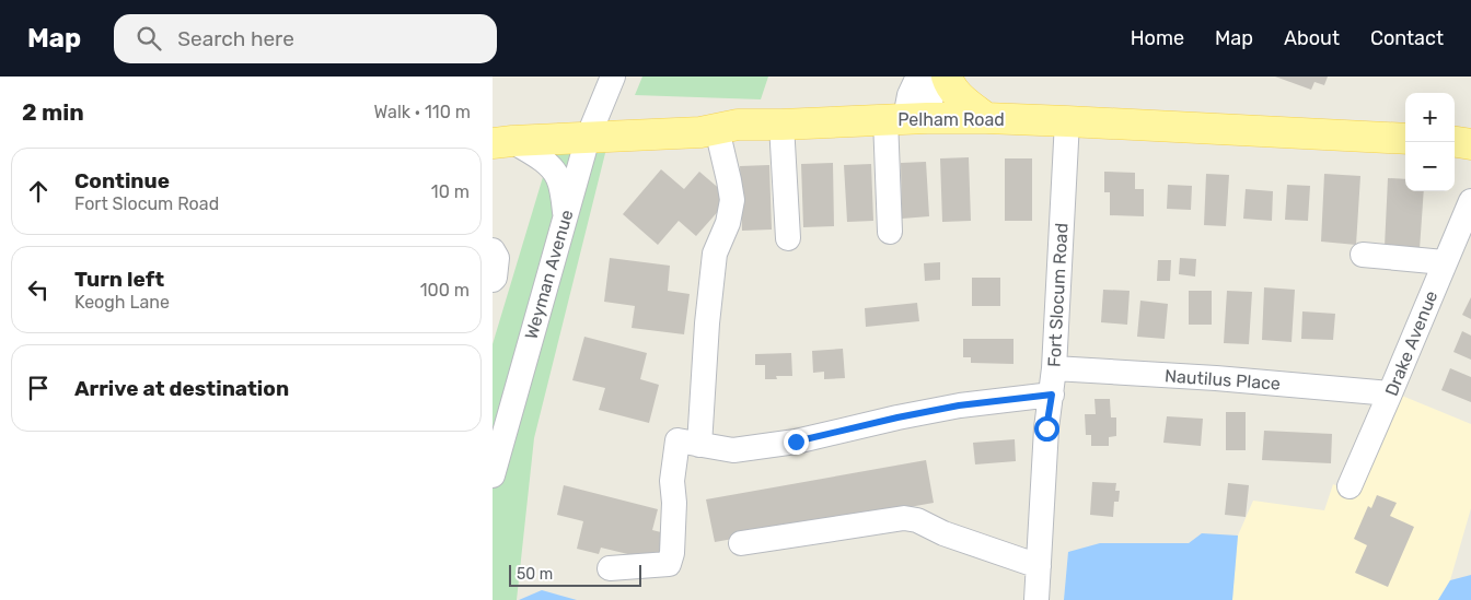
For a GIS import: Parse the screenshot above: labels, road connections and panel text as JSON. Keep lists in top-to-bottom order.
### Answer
{
  "streets": {
    "main road": ["Pelham Road"],
    "street": [
      "Weyman Avenue",
      "Fort Slocum Road",
      "Drake Avenue",
      "Nautilus Place"
    ]
  },
  "crossings": [
    ["Pelham Road", "Weyman Avenue"],
    ["Pelham Road", "Fort Slocum Road"],
    ["Fort Slocum Road", "Nautilus Place"],
    ["Drake Avenue", "Nautilus Place"]
  ],
  "scale_bar": "50 m",
  "page": {
    "header": "Map",
    "search": "Search here",
    "nav": [
      "Home",
      "Map",
      "About",
      "Contact"
    ],
    "heading": ["2 min", "Walk · 110 m"],
    "map_buttons": ["+", "−"],
    "list": [
      ["Continue", "Fort Slocum Road", "10 m"],
      ["Turn left", "Keogh Lane", "100 m"],
      "Arrive at destination"
    ],
    "scale": "50 m"
  }
}
